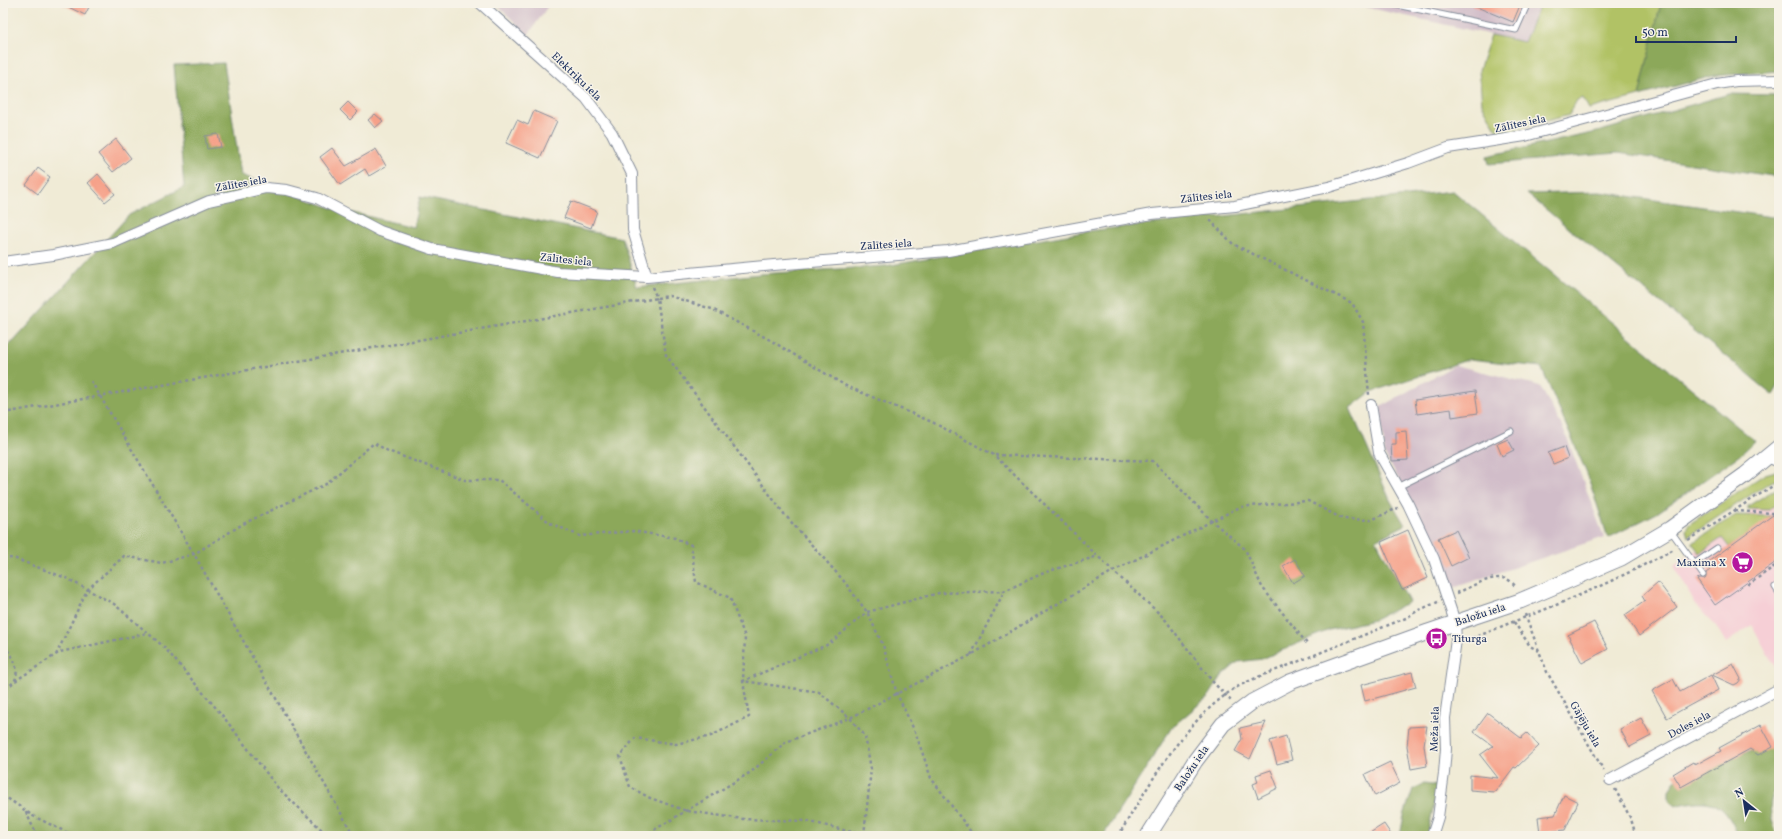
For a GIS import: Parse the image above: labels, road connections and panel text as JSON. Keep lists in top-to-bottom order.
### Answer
{
  "streets": {
    "main road": ["Baložu iela"],
    "street": [
      "Elektriķu iela",
      "Zālītes iela",
      "Doles iela",
      "Meža iela"
    ],
    "path": ["Gājēju iela"]
  },
  "crossings": [
    ["Elektriķu iela", "Zālītes iela"],
    ["Baložu iela", "Meža iela"],
    ["Gājēju iela", "Doles iela"]
  ],
  "places": {
    "supermarket": ["Maxima X"],
    "bus stop": ["Titurga"]
  },
  "scale_bar": "50 m",
  "north": "top left"
}
